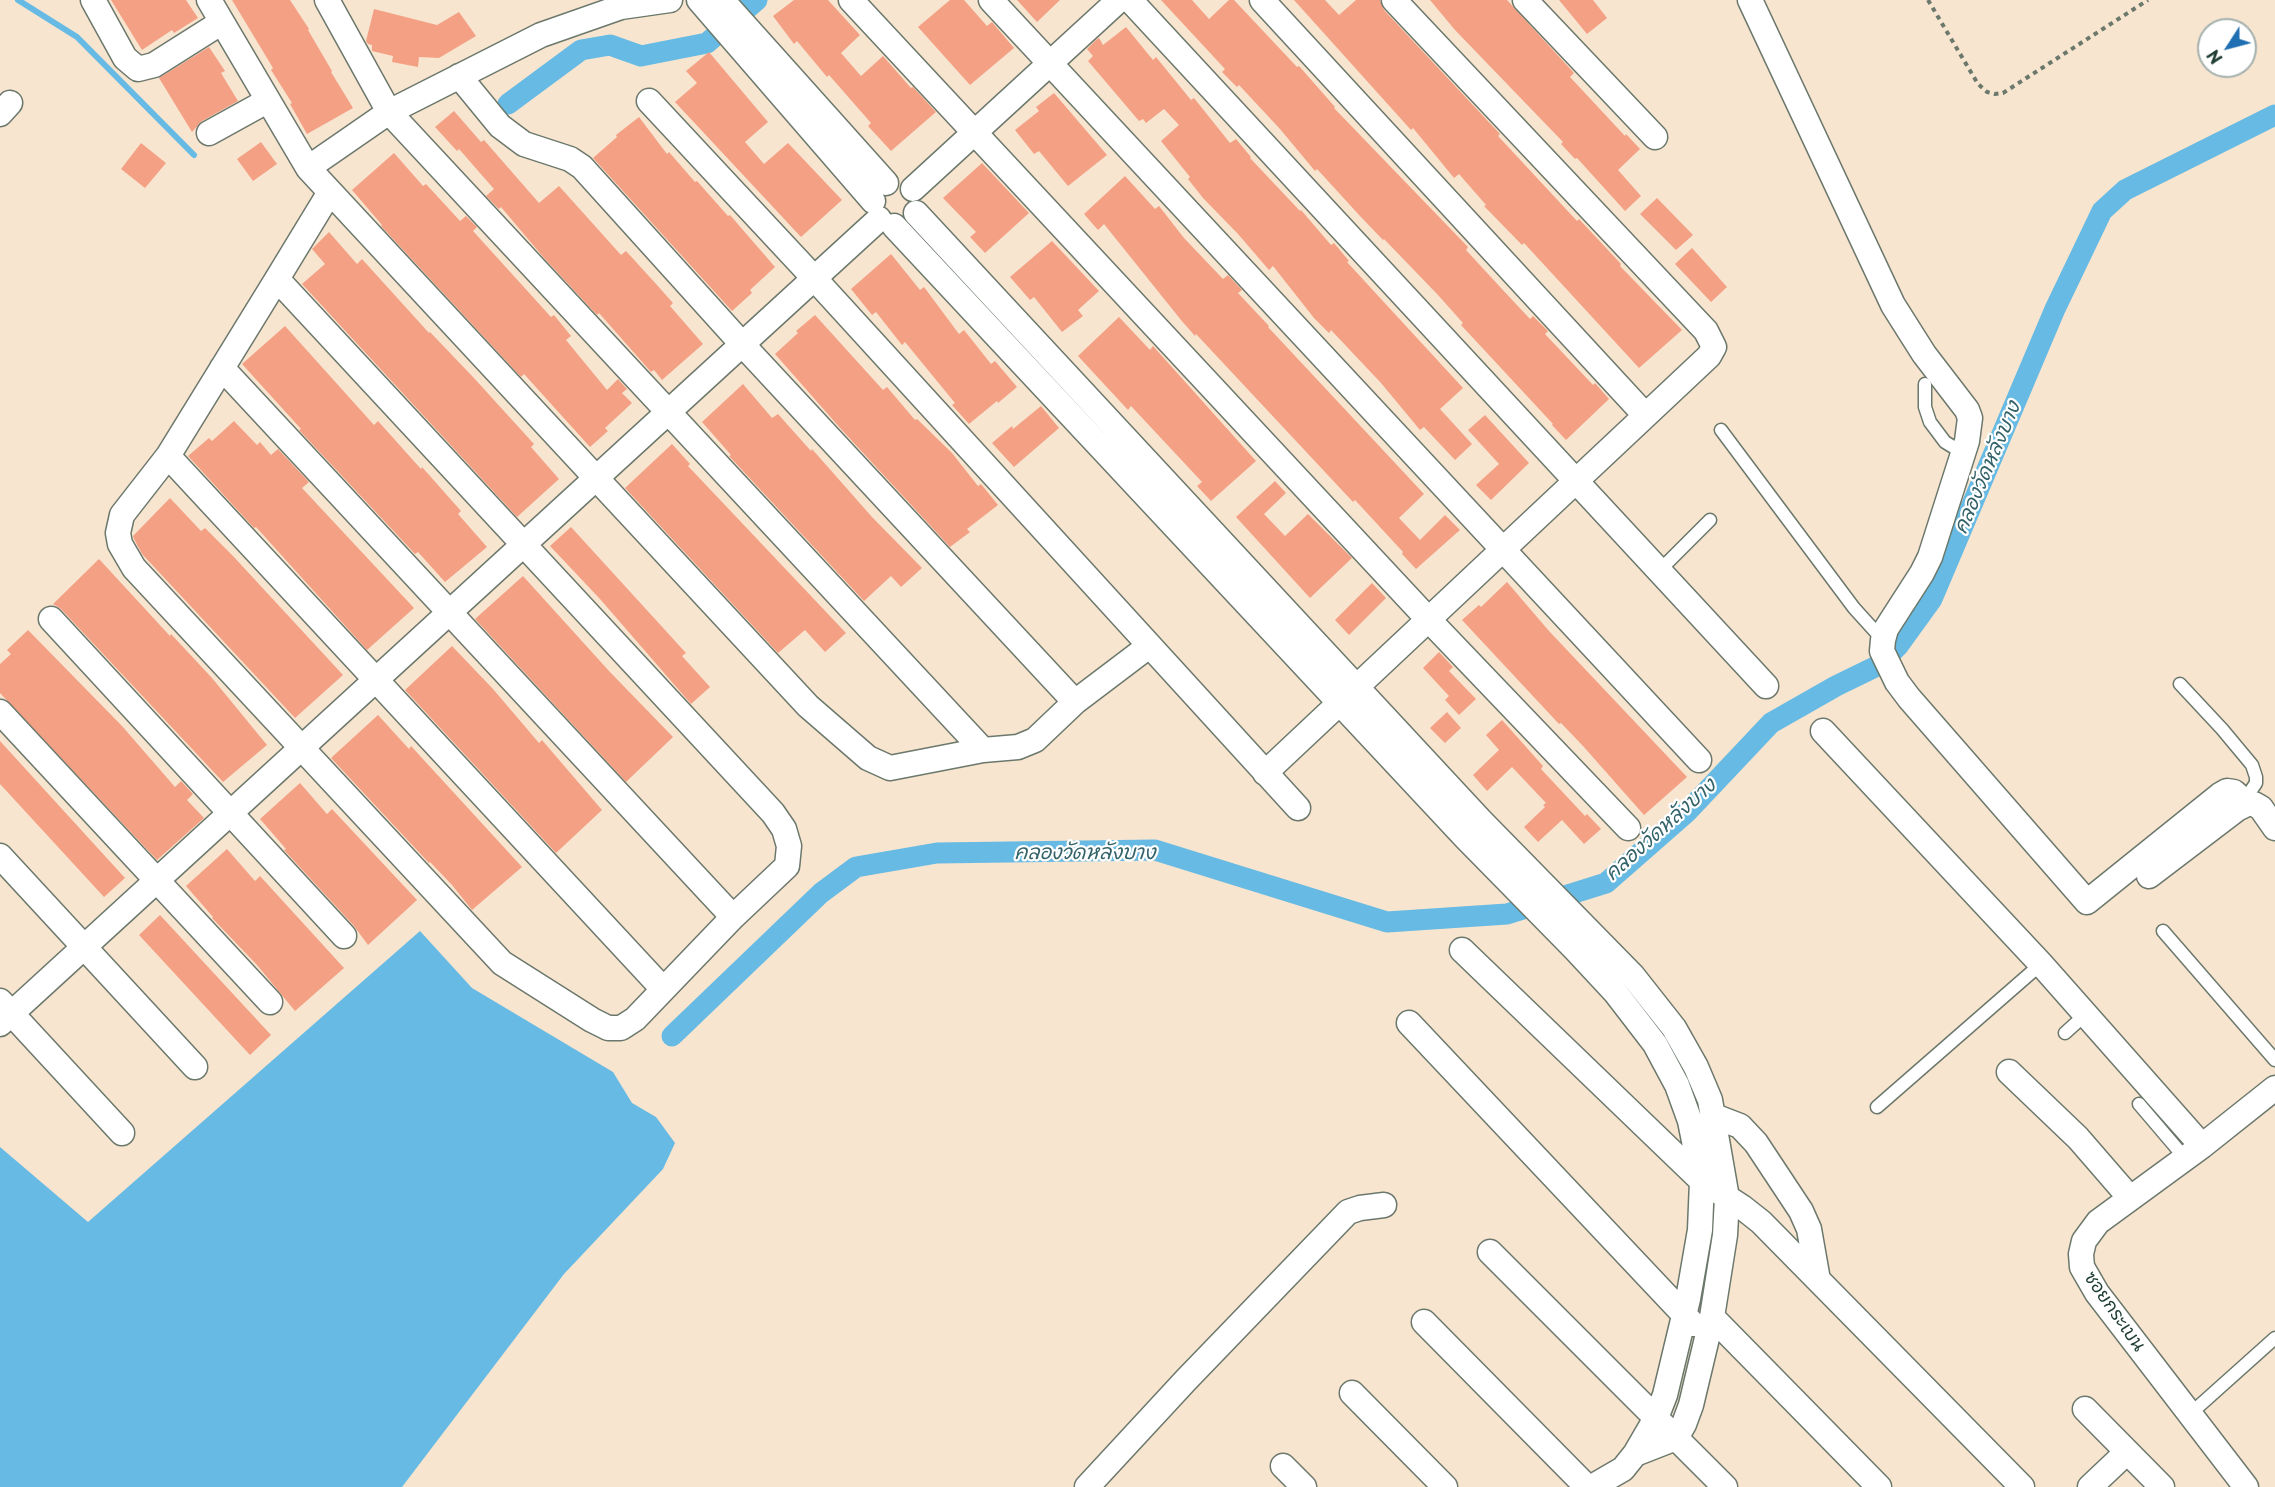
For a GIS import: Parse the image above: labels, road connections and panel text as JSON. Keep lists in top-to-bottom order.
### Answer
{
  "streets": {
    "street": ["ซอยกระเบน"]
  },
  "water": ["คลองวัดหลังบาง"],
  "north": "bottom left"
}
